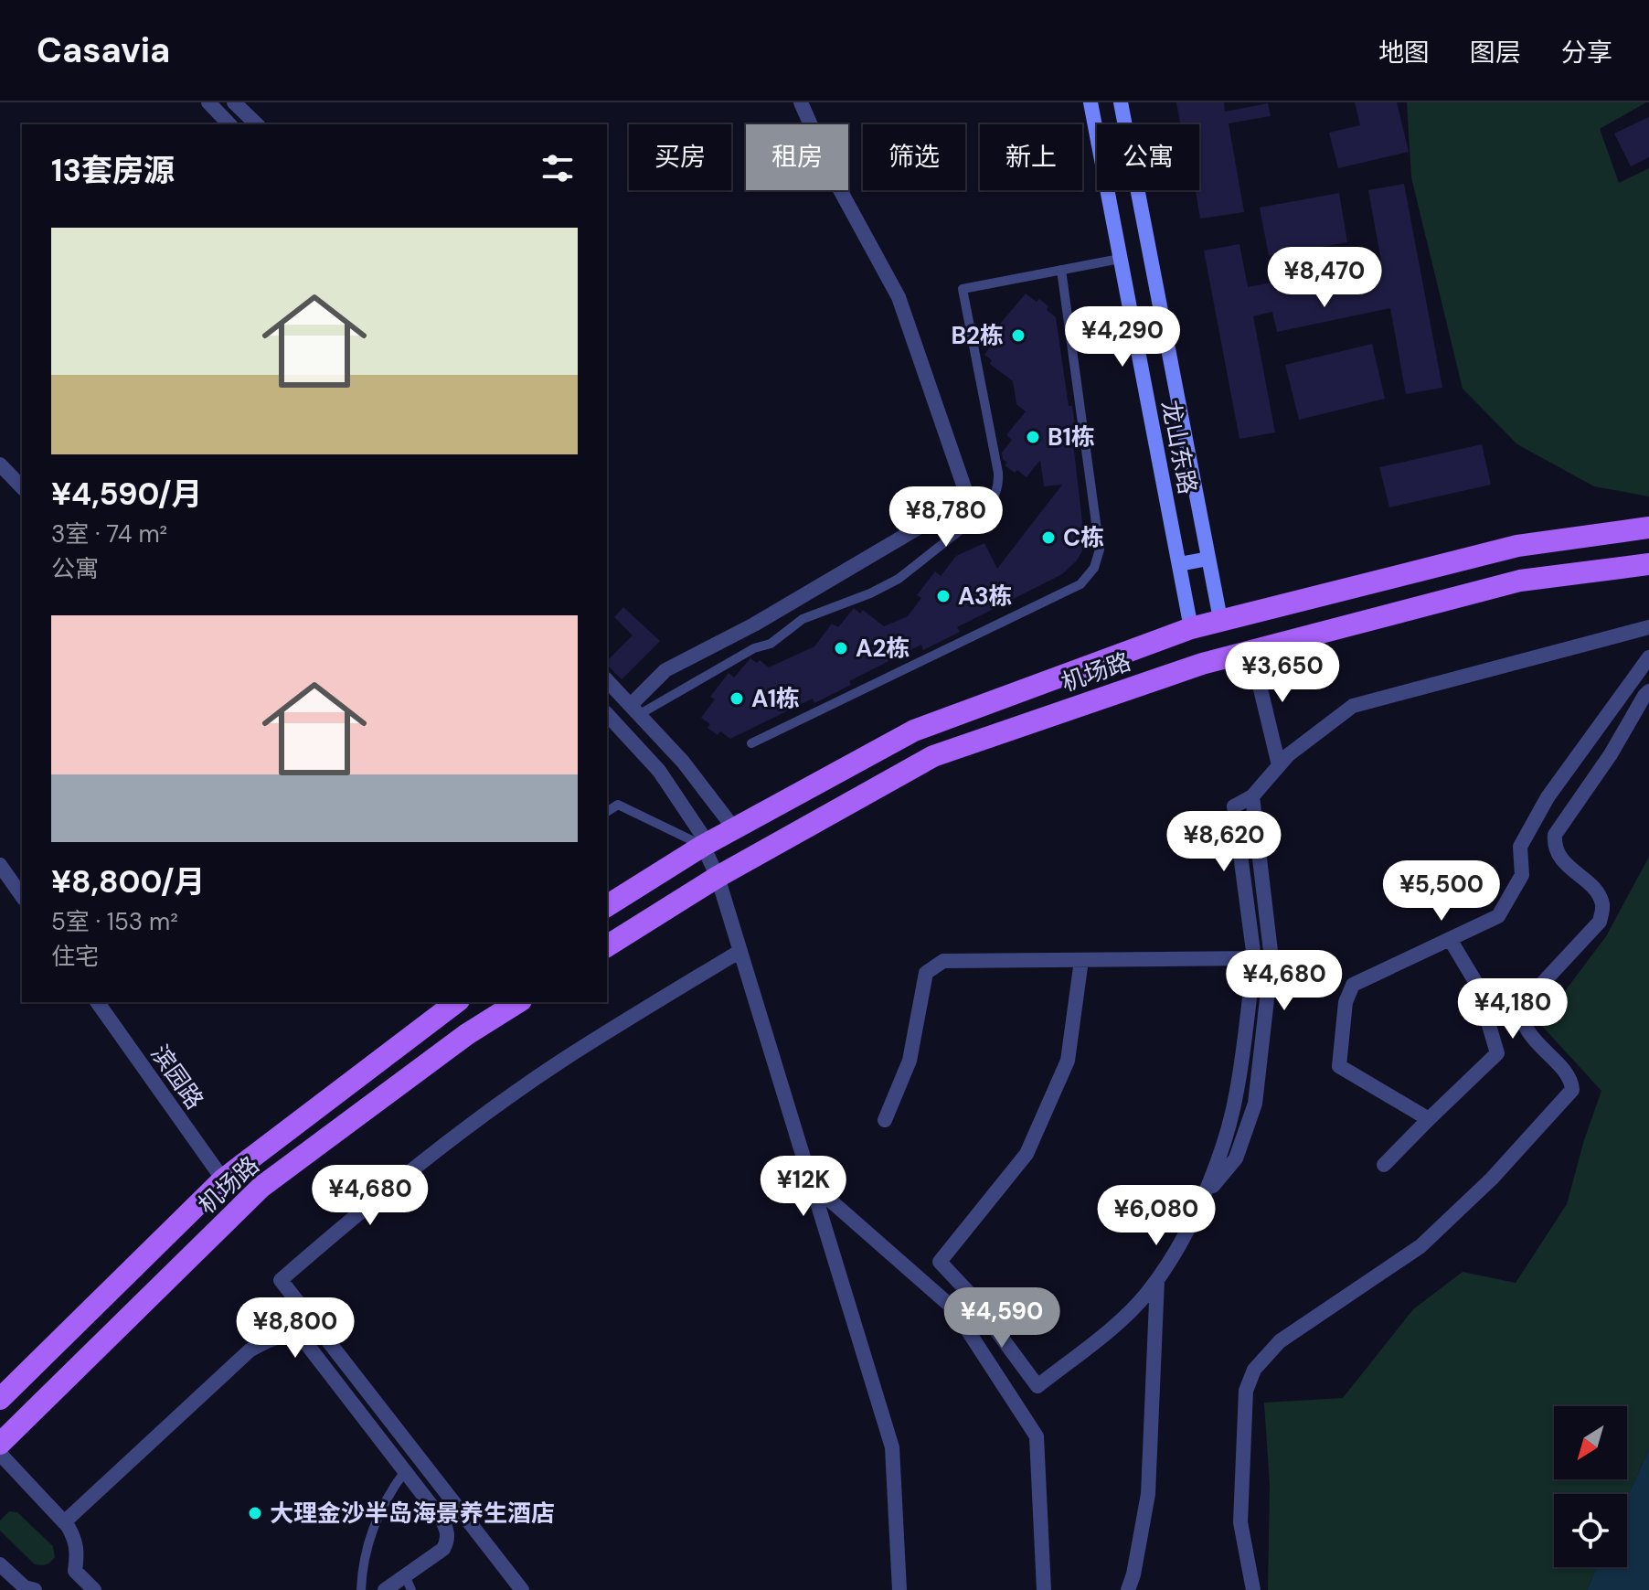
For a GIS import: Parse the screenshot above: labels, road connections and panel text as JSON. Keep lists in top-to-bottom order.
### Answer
{
  "streets": {
    "main road": ["龙山东路", "机场路"],
    "street": ["滨园路"]
  },
  "crossings": [
    ["龙山东路", "机场路"],
    ["机场路", "滨园路"]
  ],
  "places": [
    "B2栋",
    "B1栋",
    "C栋",
    "A3栋",
    "A2栋",
    "A1栋",
    "大理金沙半岛海景养生酒店"
  ],
  "north": "bottom left",
  "page": {
    "header": "Casavia",
    "nav": ["地图", "图层", "分享"],
    "chip": [
      "买房",
      "租房",
      "筛选",
      "新上",
      "公寓"
    ],
    "heading": "13套房源",
    "list": [
      {
        "name": "¥4,590/月",
        "note": "3室 · 74 m² · 公寓"
      },
      {
        "name": "¥8,800/月",
        "note": "5室 · 153 m² · 住宅"
      }
    ],
    "price": [
      "¥8,470",
      "¥4,290",
      "¥8,780",
      "¥3,650",
      "¥8,620",
      "¥5,500",
      "¥4,680",
      "¥4,180",
      "¥12K",
      "¥4,680",
      "¥6,080",
      "¥4,590",
      "¥8,800"
    ]
  }
}
